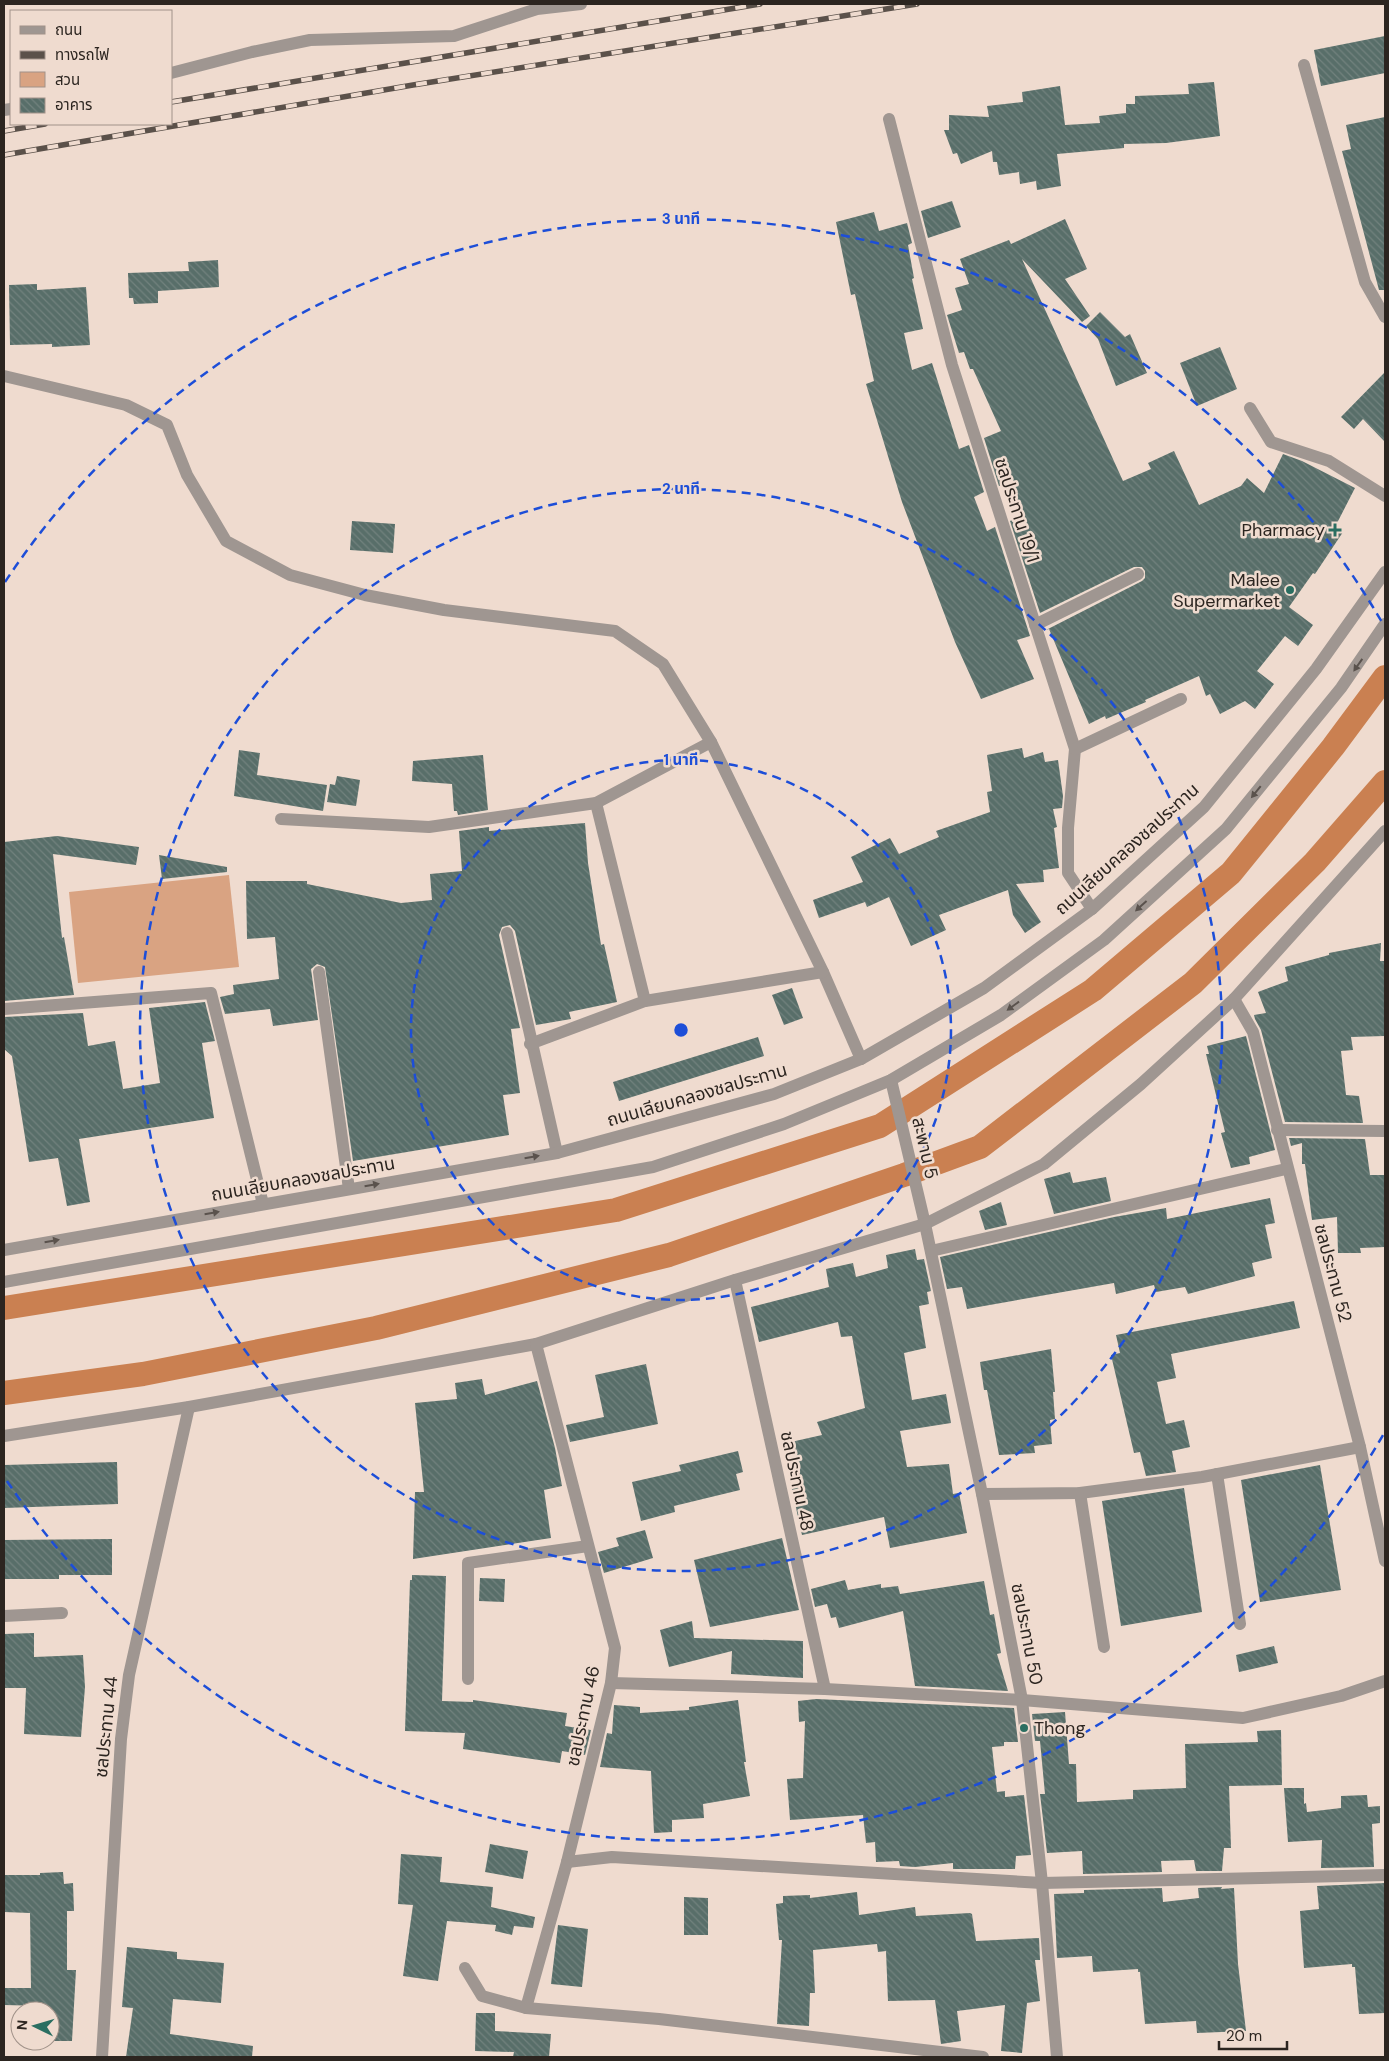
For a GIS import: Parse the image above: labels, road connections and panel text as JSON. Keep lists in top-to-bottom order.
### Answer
{
  "streets": {
    "street": [
      "ชลประทาน 19/1",
      "ถนนเลียบคลองชลประทาน",
      "สะพาน 5",
      "ชลประทาน 52",
      "ชลประทาน 48",
      "ชลประทาน 50",
      "ชลประทาน 46",
      "ชลประทาน 44"
    ]
  },
  "crossings": [
    ["ชลประทาน 19/1", "ถนนเลียบคลองชลประทาน"],
    ["สะพาน 5", "ชลประทาน 50"]
  ],
  "places": {
    "health": ["Pharmacy"],
    "other": ["Malee Supermarket", "Thong"]
  },
  "legend": [
    "ถนน",
    "ทางรถไฟ",
    "สวน",
    "อาคาร"
  ],
  "scale_bar": "20 m",
  "north": "left",
  "rings": ["3 นาที", "2 นาที", "1 นาที"]
}
